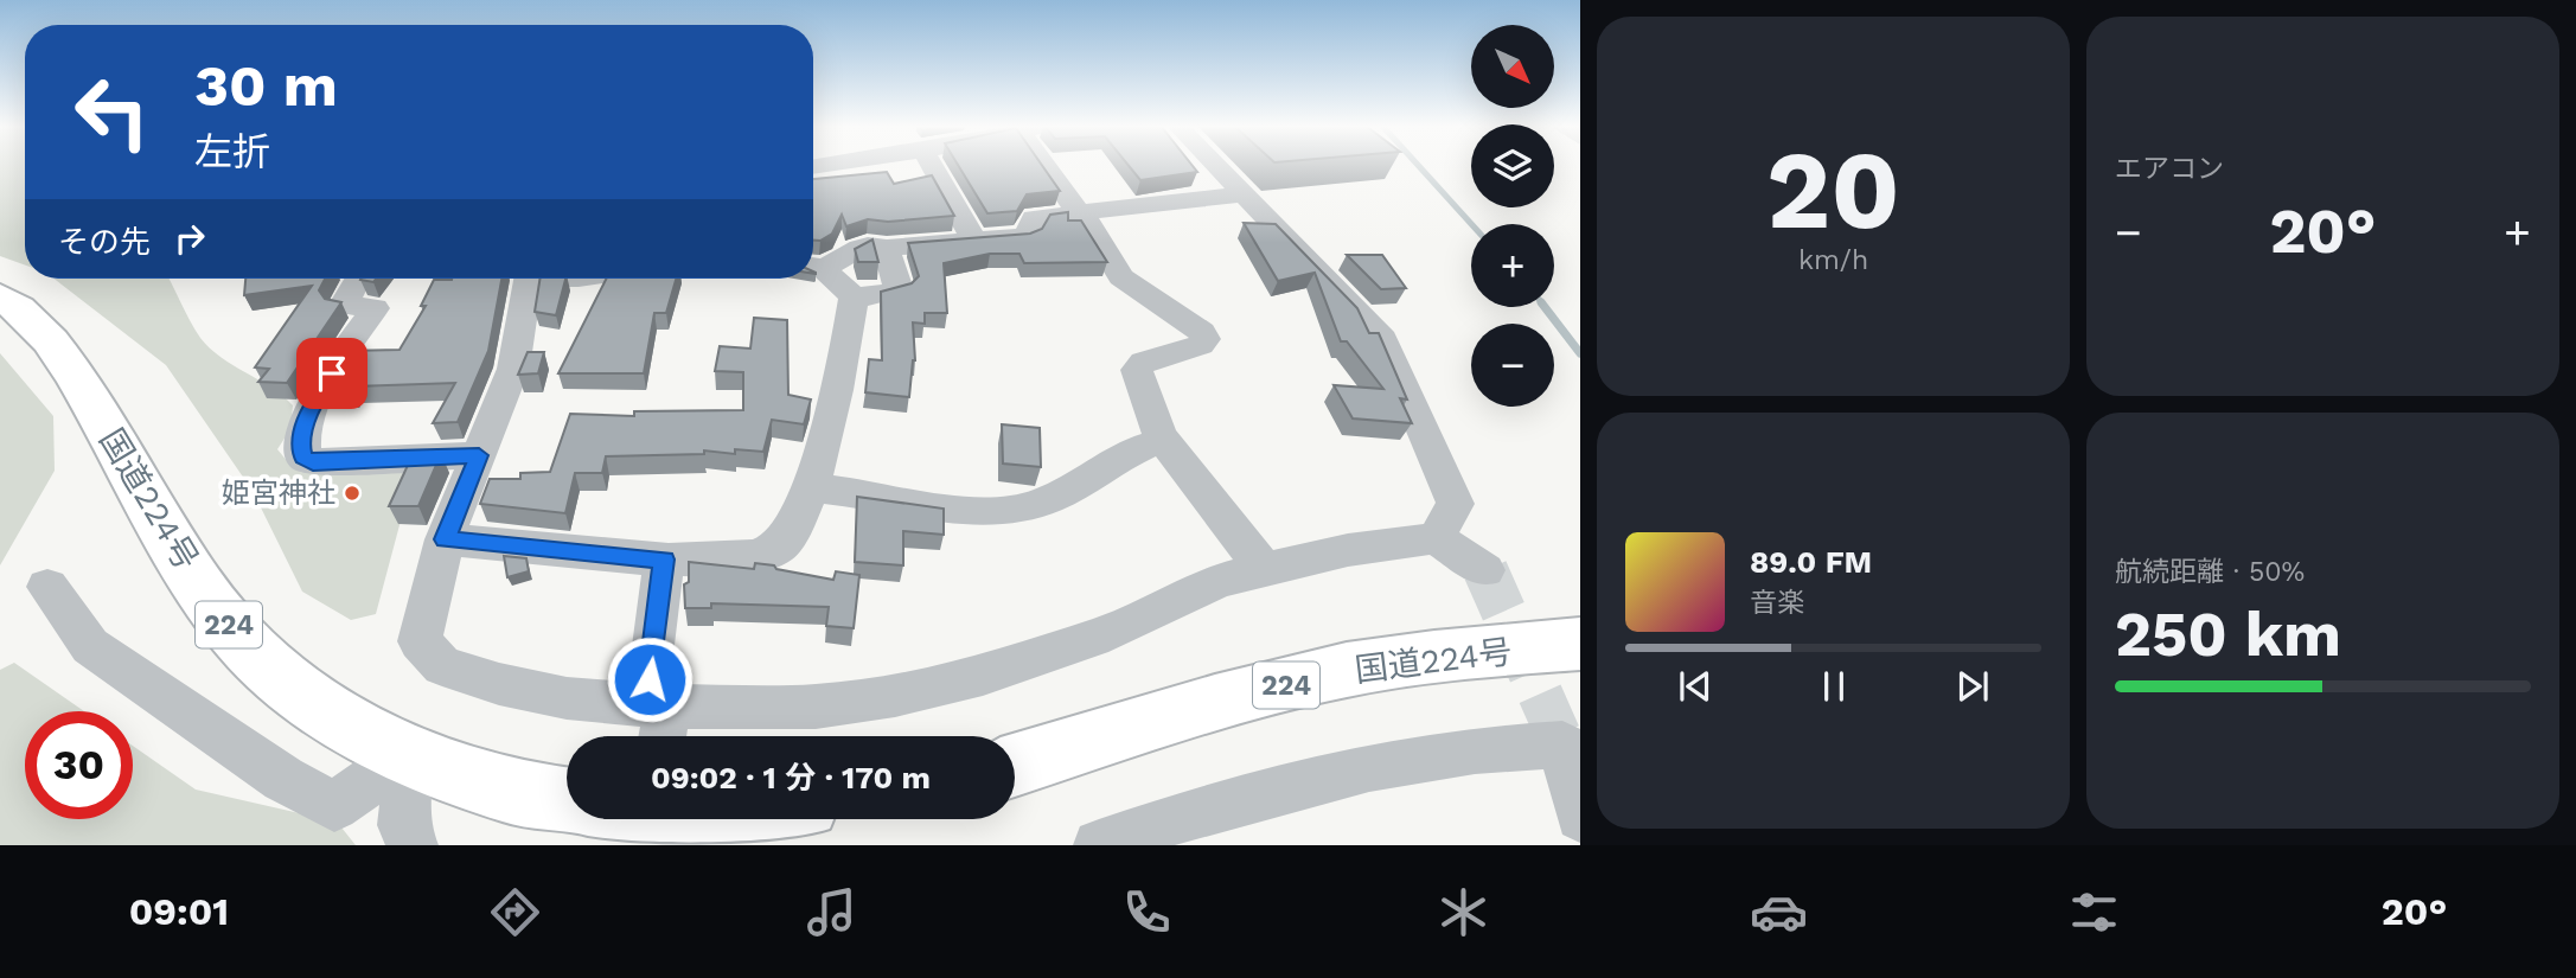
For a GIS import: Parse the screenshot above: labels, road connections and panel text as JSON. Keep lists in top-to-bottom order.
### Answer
{
  "streets": {
    "highway": ["国道224号", "224"]
  },
  "places": ["姫宮神社"],
  "north": "bottom right",
  "page": {
    "tile": [
      ["20", "km/h"],
      "エアコン",
      ["航続距離 · 50%", "250 km"]
    ],
    "map_buttons": ["+", "−"],
    "turn": ["30 m", "左折"],
    "heat": ["−", "20°", "+"],
    "then": "その先",
    "song": ["89.0 FM", "音楽"],
    "limit": "30",
    "trip": "09:02 · 1 分 · 170 m",
    "tabs": ["09:01", "20°"]
  }
}
